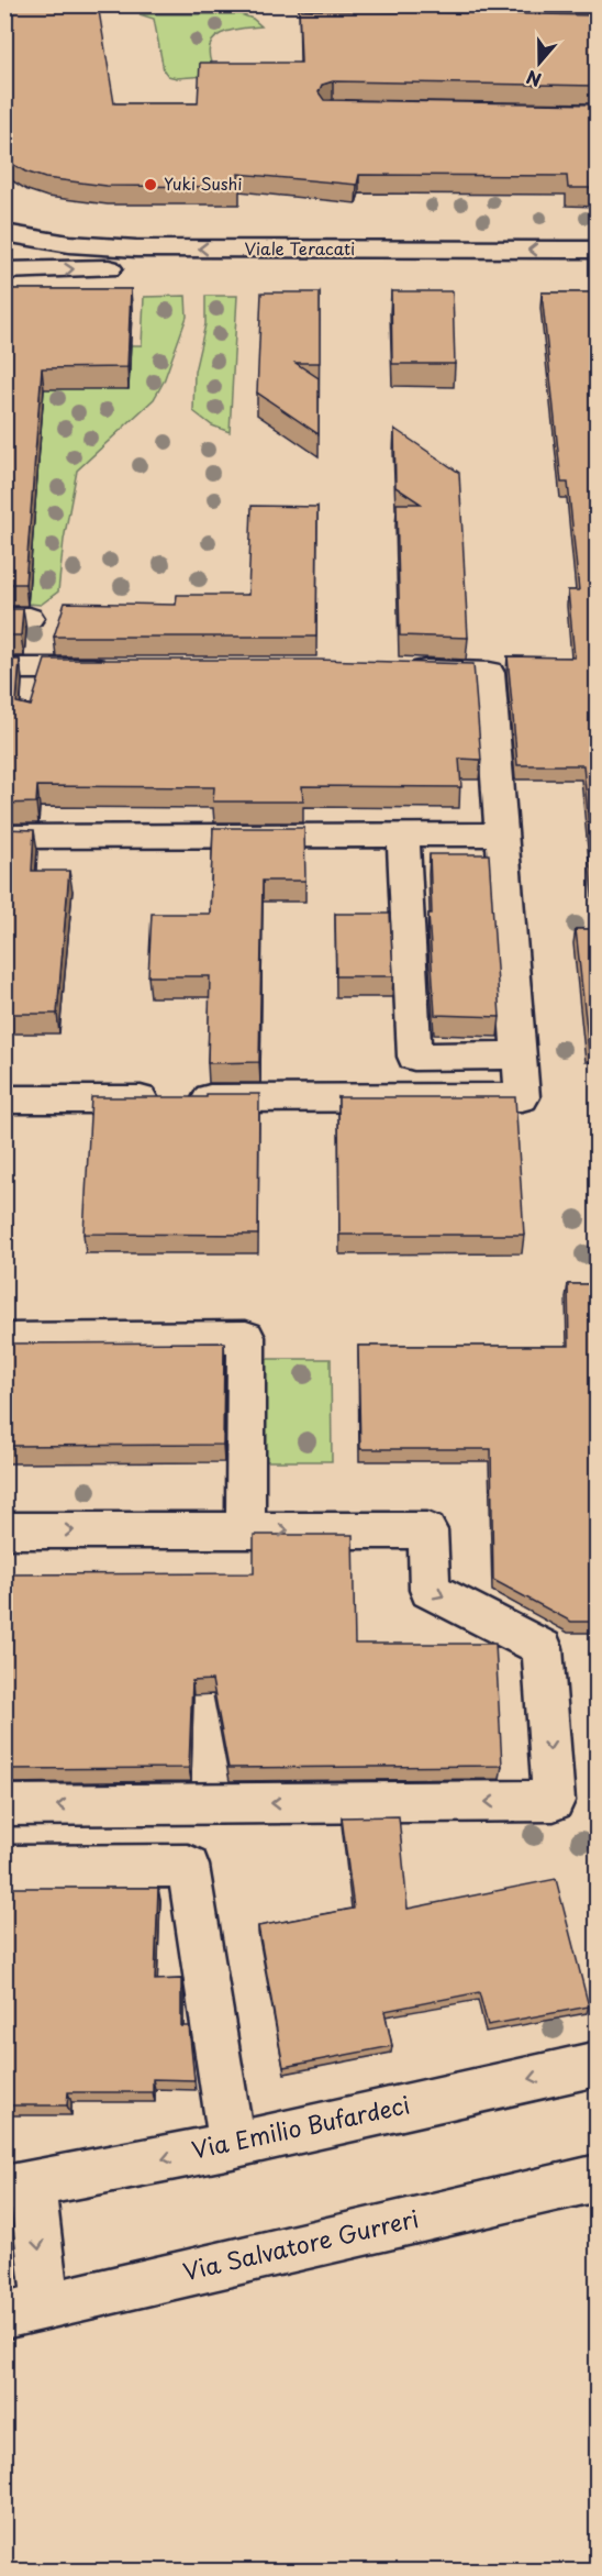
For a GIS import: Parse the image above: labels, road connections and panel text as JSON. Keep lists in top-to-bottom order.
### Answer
{
  "streets": {
    "street": ["Viale Teracati", "Via Emilio Bufardeci", "Via Salvatore Gurreri"]
  },
  "one_way": ["Via Emilio Bufardeci"],
  "places": ["Yuki Sushi"],
  "north": "bottom"
}
